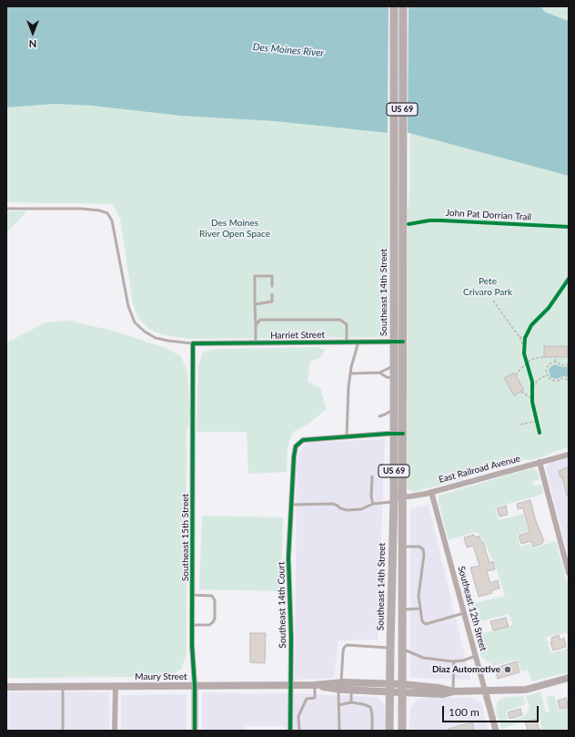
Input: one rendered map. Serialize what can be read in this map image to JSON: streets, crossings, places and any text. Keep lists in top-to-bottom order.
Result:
{
  "streets": {
    "main road": ["US 69", "Southeast 14th Street", "Maury Street"],
    "street": [
      "Harriet Street",
      "East Railroad Avenue",
      "Southeast 15th Street",
      "Southeast 14th Court",
      "Southeast 12th Street"
    ],
    "cycle path": ["John Pat Dorrian Trail"]
  },
  "crossings": [
    ["Southeast 14th Street", "Harriet Street"],
    ["Southeast 14th Street", "East Railroad Avenue"],
    ["Southeast 14th Street", "Maury Street"],
    ["Harriet Street", "Southeast 15th Street"],
    ["East Railroad Avenue", "Southeast 12th Street"],
    ["Southeast 15th Street", "Maury Street"],
    ["Southeast 14th Court", "Maury Street"],
    ["Southeast 12th Street", "Maury Street"]
  ],
  "water": ["Des Moines River"],
  "parks": ["Des Moines River Open Space", "Pete Crivaro Park"],
  "places": ["Diaz Automotive"],
  "scale_bar": "100 m",
  "north": "bottom"
}
